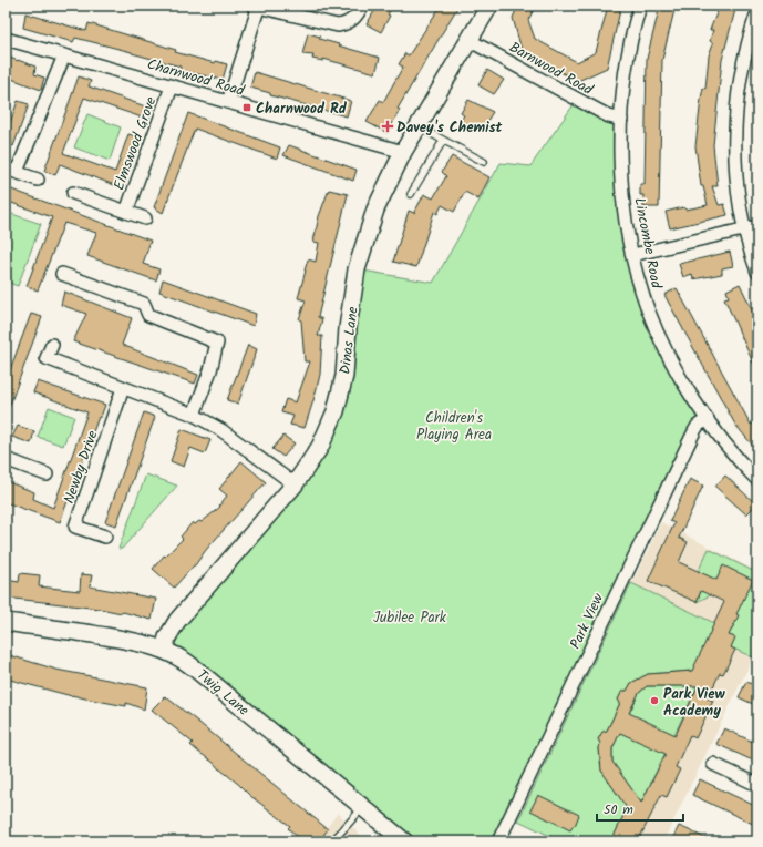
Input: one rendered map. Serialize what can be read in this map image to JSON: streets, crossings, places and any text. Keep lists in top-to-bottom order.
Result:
{
  "streets": {
    "street": [
      "Barnwood Road",
      "Charnwood Road",
      "Elmswood Grove",
      "Lincombe Road",
      "Dinas Lane",
      "Newby Drive",
      "Park View",
      "Twig Lane"
    ]
  },
  "crossings": [
    ["Barnwood Road", "Lincombe Road"],
    ["Barnwood Road", "Dinas Lane"],
    ["Charnwood Road", "Elmswood Grove"],
    ["Charnwood Road", "Dinas Lane"],
    ["Lincombe Road", "Park View"],
    ["Dinas Lane", "Twig Lane"]
  ],
  "parks": ["Children's Playing Area", "Jubilee Park"],
  "places": {
    "transit": ["Charnwood Rd"],
    "health": ["Davey's Chemist"],
    "other": ["Park View Academy"]
  },
  "scale_bar": "50 m"
}
